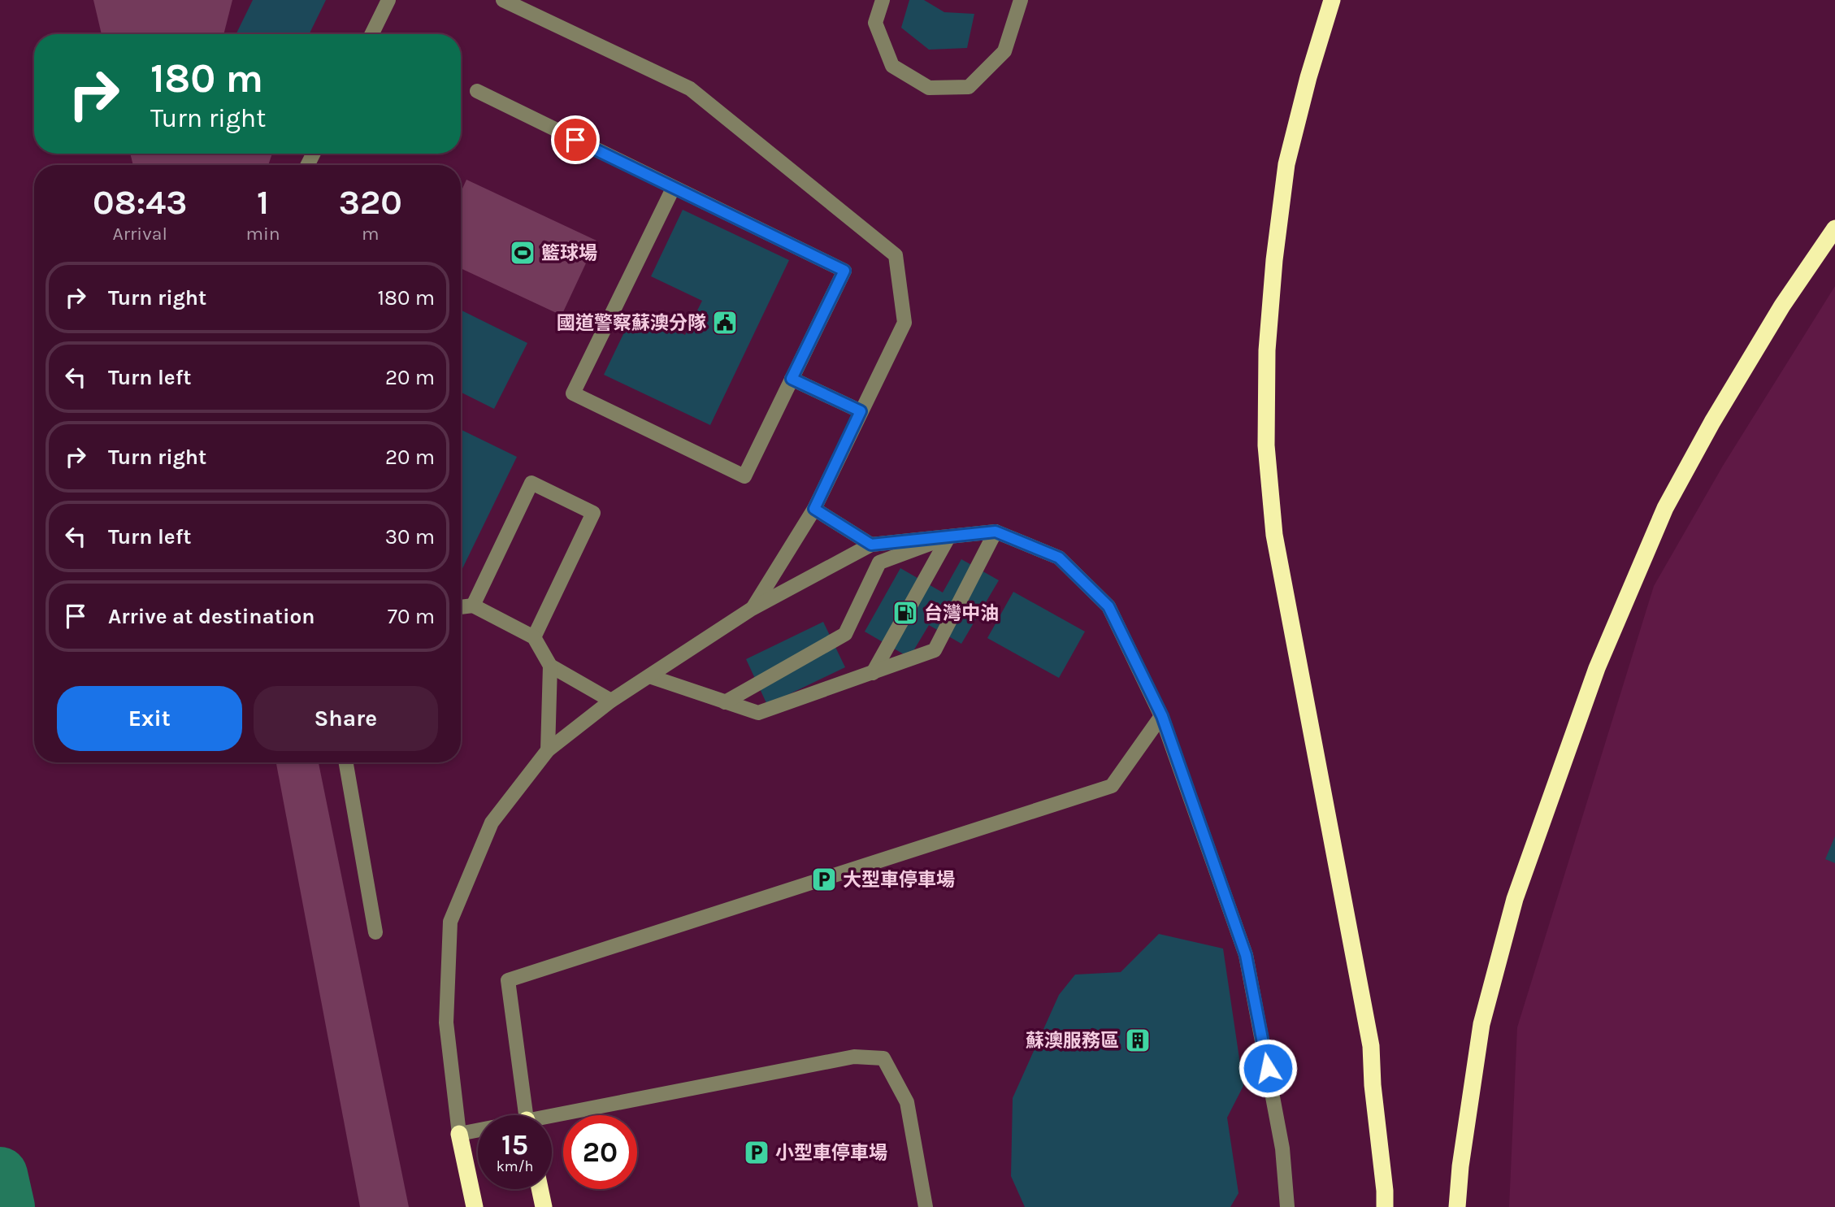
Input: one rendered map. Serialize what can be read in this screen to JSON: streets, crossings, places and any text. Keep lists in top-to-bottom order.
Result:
{
  "places": {
    "sports": ["籃球場"],
    "public building": ["國道警察蘇澳分隊"],
    "fuel station": ["台灣中油"],
    "parking": ["大型車停車場", "小型車停車場"],
    "building": ["蘇澳服務區"]
  },
  "page": {
    "turn": ["180 m", "Turn right"],
    "eta": [
      "08:43",
      "Arrival",
      "1",
      "min",
      "320",
      "m"
    ],
    "list": [
      {
        "name": "Turn right",
        "value": "180 m"
      },
      {
        "name": "Turn left",
        "value": "20 m"
      },
      {
        "name": "Turn right",
        "value": "20 m"
      },
      {
        "name": "Turn left",
        "value": "30 m"
      },
      {
        "name": "Arrive at destination",
        "value": "70 m"
      }
    ],
    "buttons": ["Exit", "Share"],
    "speed": "15 km/h",
    "limit": "20"
  }
}
